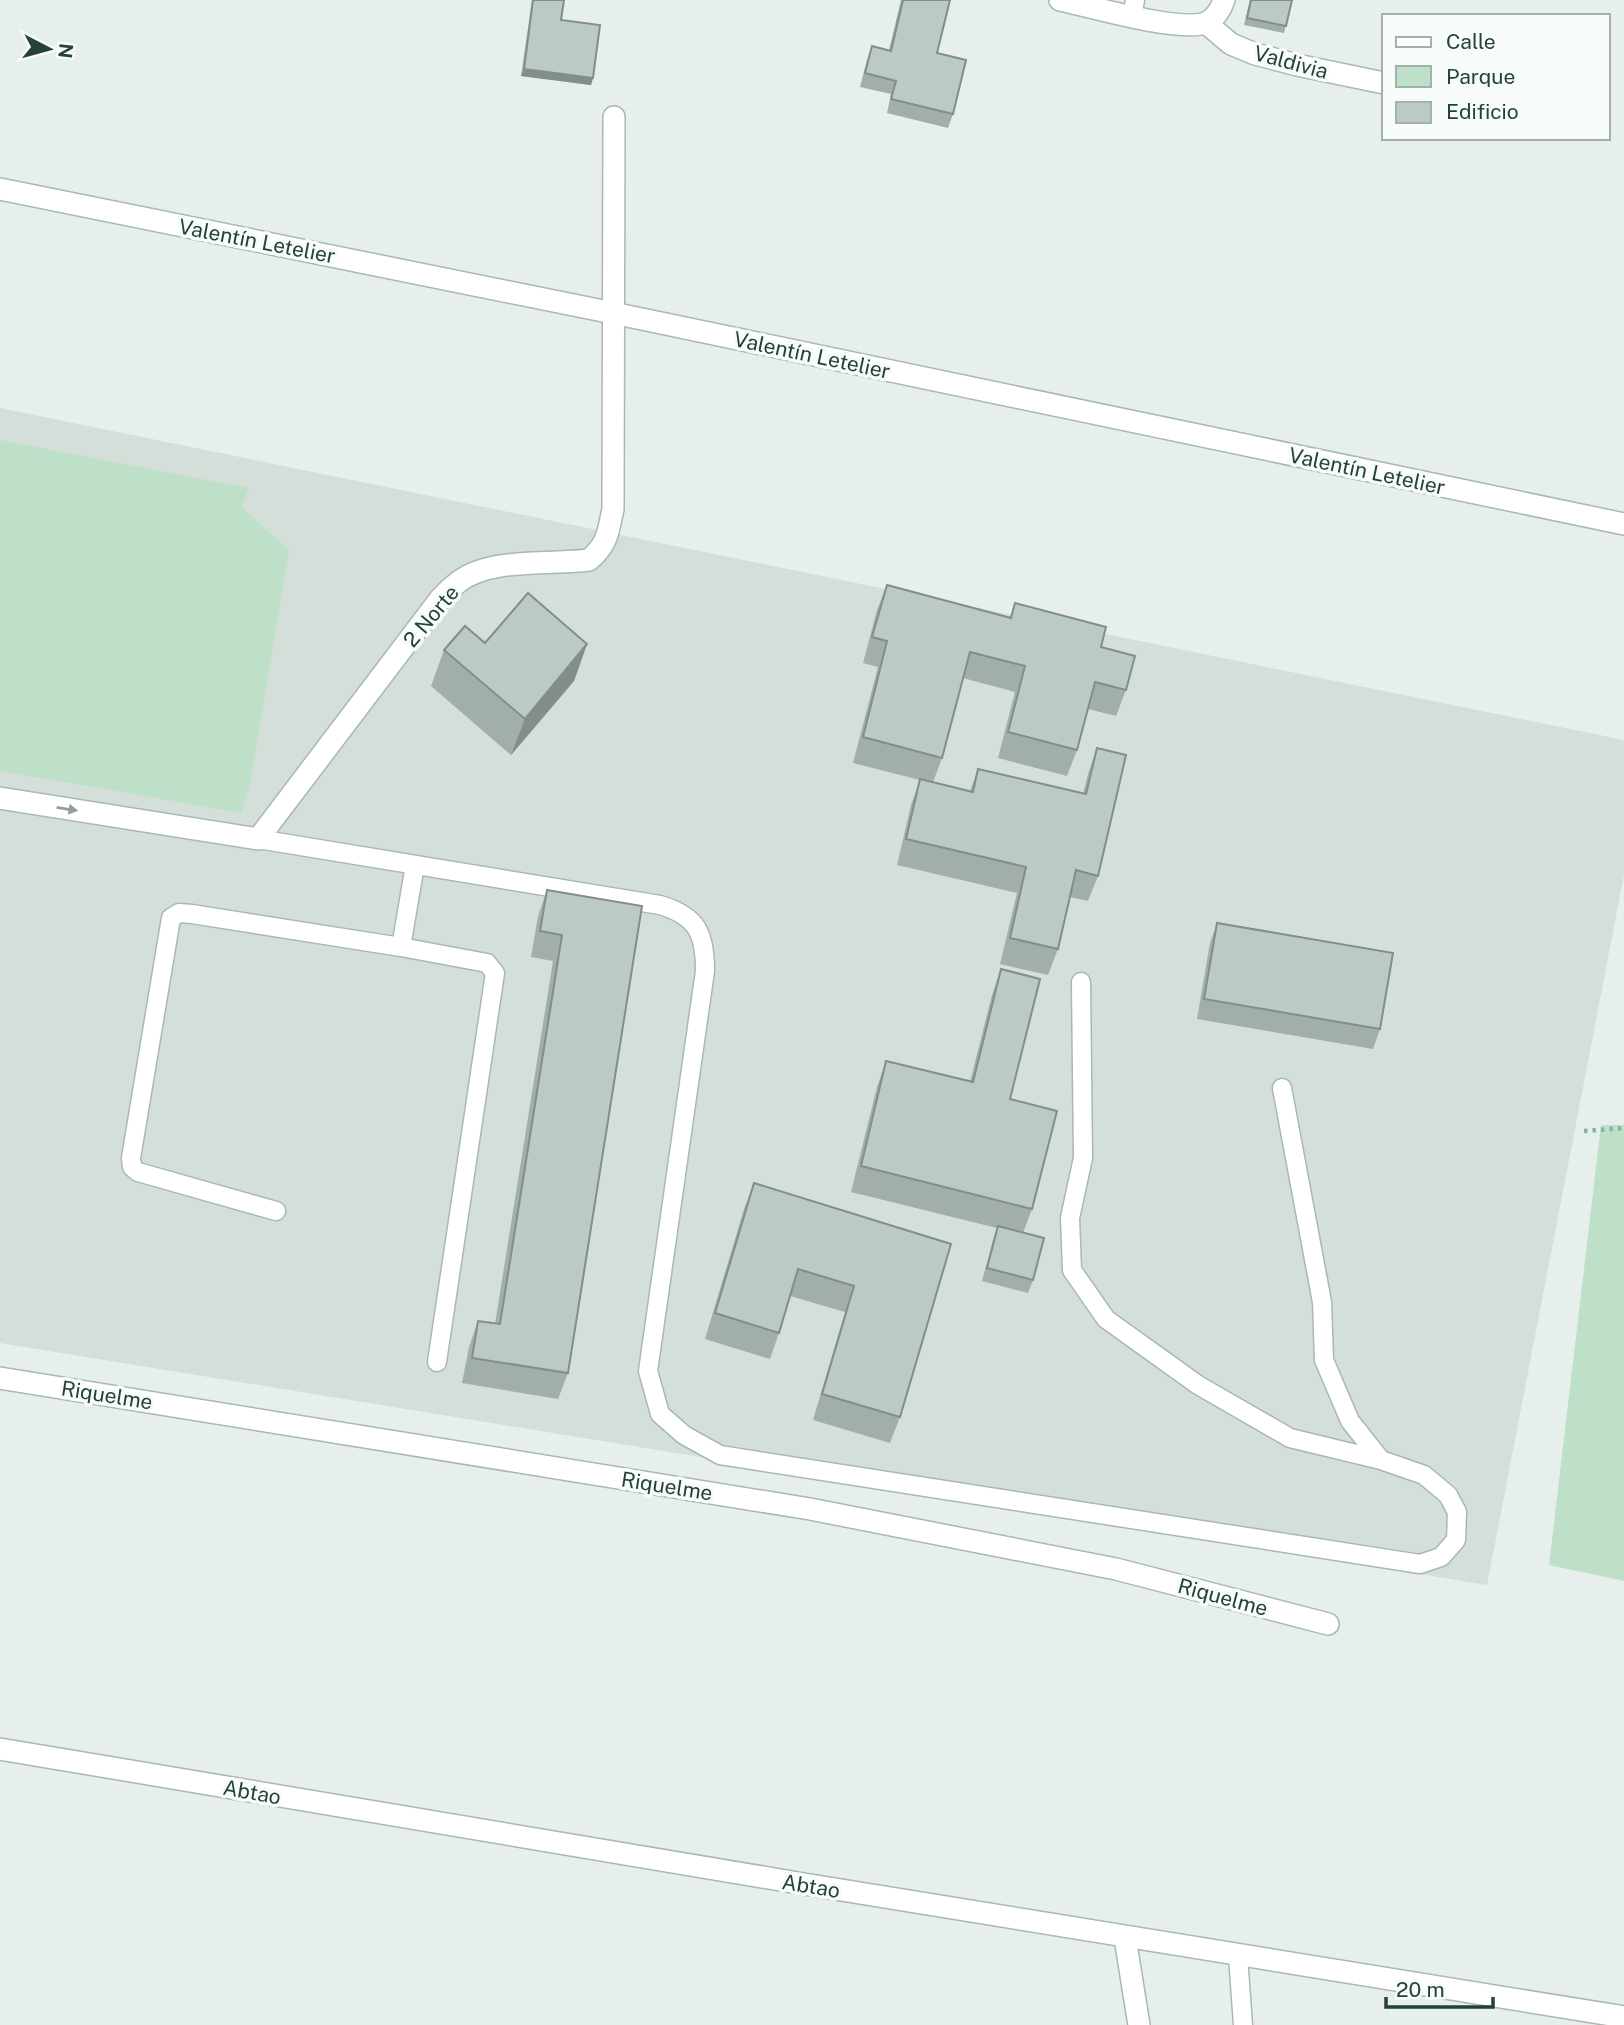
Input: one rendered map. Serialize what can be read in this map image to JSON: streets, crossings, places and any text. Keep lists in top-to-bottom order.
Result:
{
  "streets": {
    "street": [
      "Valdivia",
      "Valentín Letelier",
      "2 Norte",
      "Riquelme",
      "Abtao"
    ]
  },
  "crossings": [
    ["Valentín Letelier", "2 Norte"]
  ],
  "legend": ["Calle", "Parque", "Edificio"],
  "scale_bar": "20 m",
  "north": "right"
}
